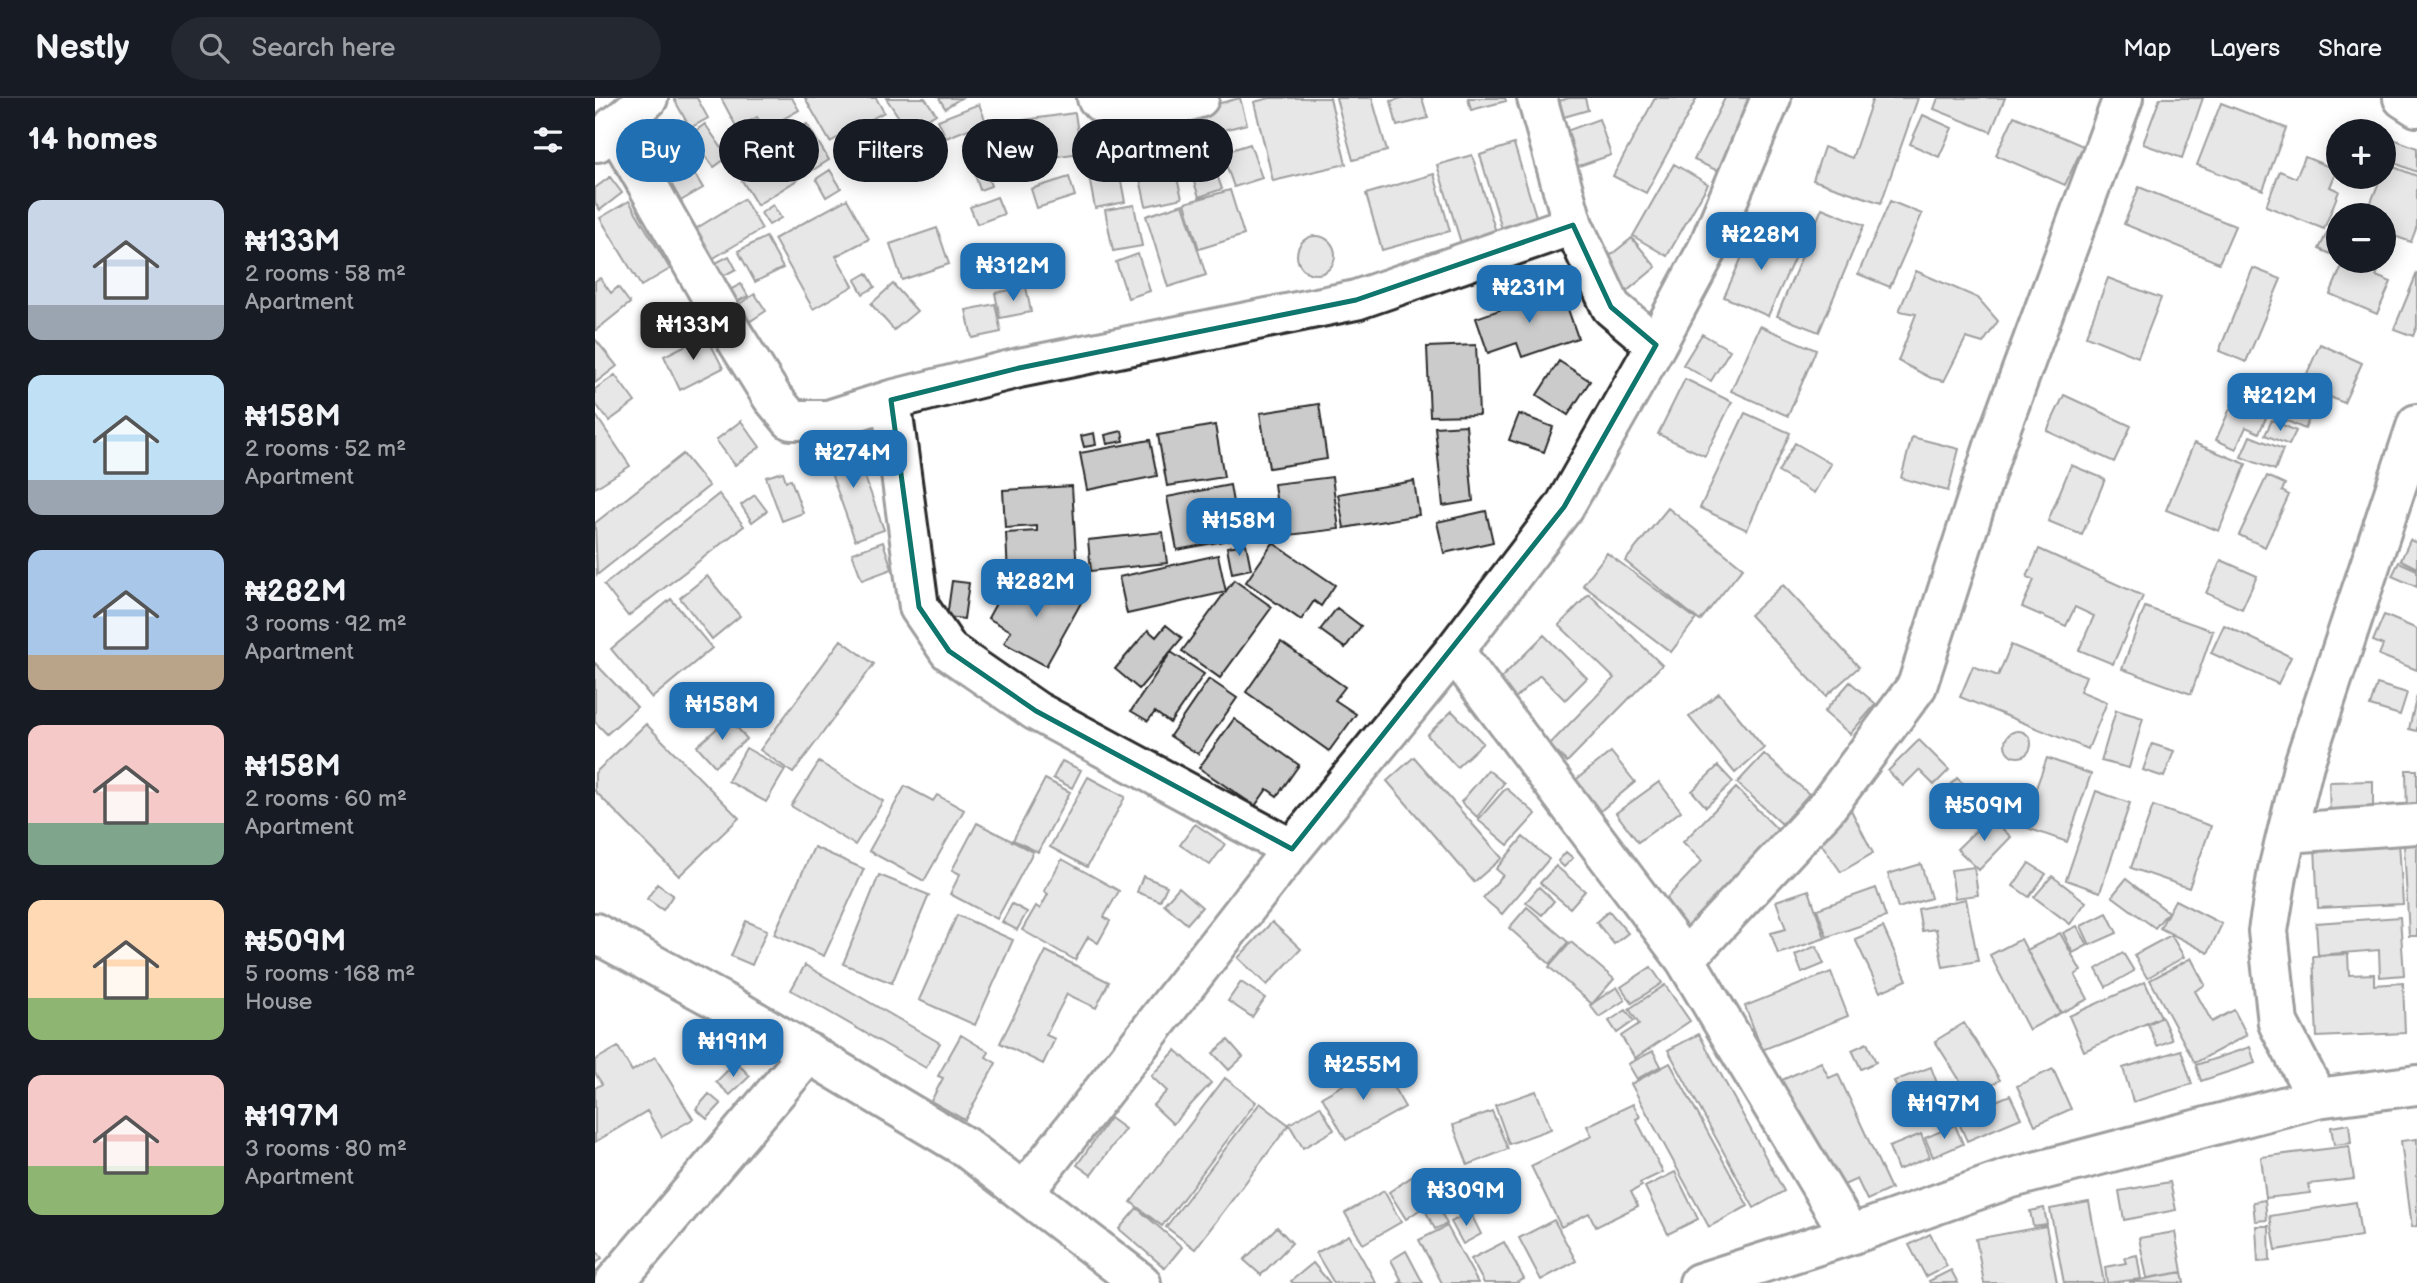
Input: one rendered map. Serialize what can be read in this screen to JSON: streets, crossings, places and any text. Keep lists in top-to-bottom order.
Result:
{
  "page": {
    "header": "Nestly",
    "search": "Search here",
    "nav": ["Map", "Layers", "Share"],
    "heading": "14 homes",
    "map_buttons": ["+", "−"],
    "chip": [
      "Buy",
      "Rent",
      "Filters",
      "New",
      "Apartment"
    ],
    "list": [
      {
        "name": "₦133M",
        "note": "2 rooms · 58 m² · Apartment"
      },
      {
        "name": "₦158M",
        "note": "2 rooms · 52 m² · Apartment"
      },
      {
        "name": "₦282M",
        "note": "3 rooms · 92 m² · Apartment"
      },
      {
        "name": "₦158M",
        "note": "2 rooms · 60 m² · Apartment"
      },
      {
        "name": "₦509M",
        "note": "5 rooms · 168 m² · House"
      },
      {
        "name": "₦197M",
        "note": "3 rooms · 80 m² · Apartment"
      }
    ],
    "price": [
      "₦228M",
      "₦312M",
      "₦231M",
      "₦133M",
      "₦212M",
      "₦274M",
      "₦158M",
      "₦282M",
      "₦158M",
      "₦509M",
      "₦191M",
      "₦255M",
      "₦197M",
      "₦309M"
    ]
  }
}
